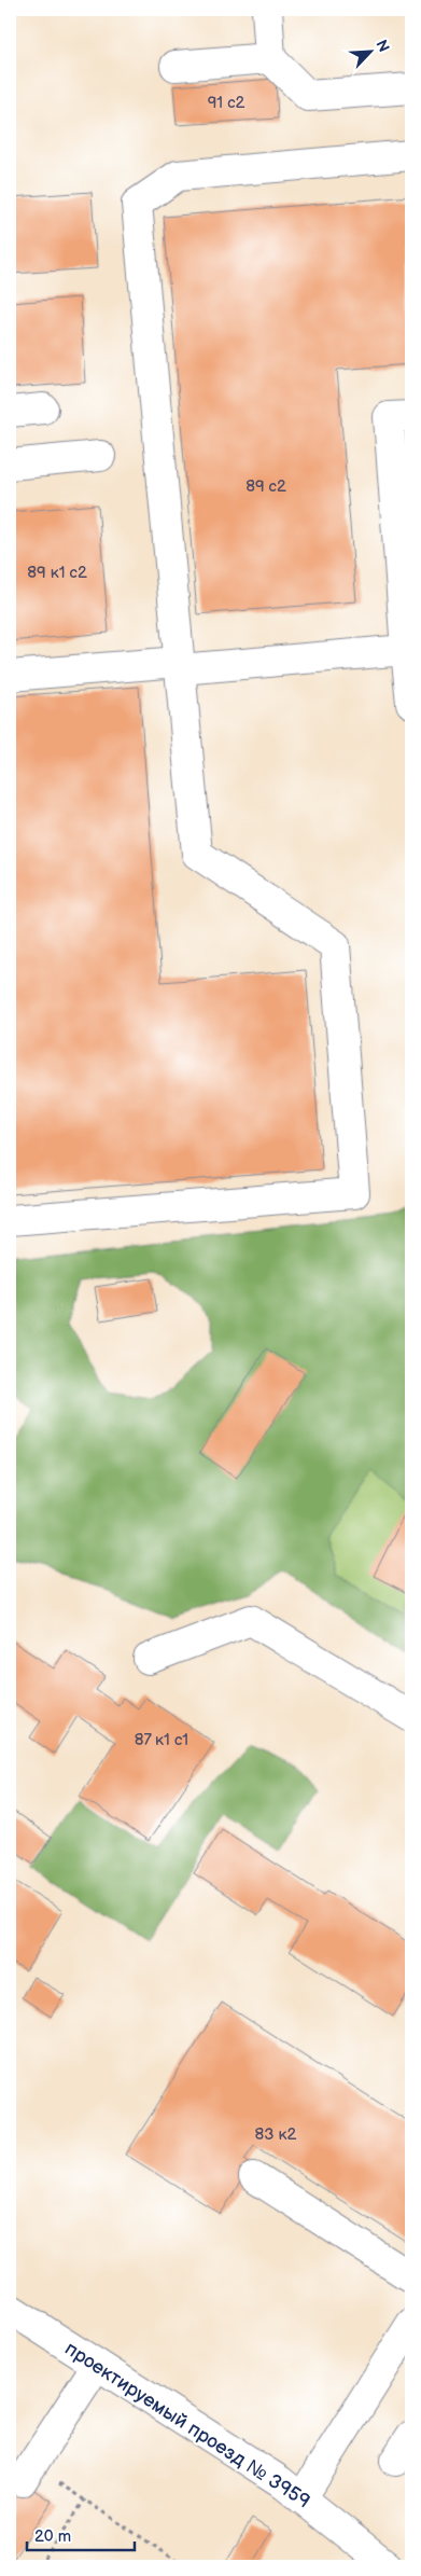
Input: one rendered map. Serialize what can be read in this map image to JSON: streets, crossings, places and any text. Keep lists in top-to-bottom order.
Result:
{
  "streets": {
    "street": ["проектируемый проезд № 3959"]
  },
  "house_numbers": [
    "91 с2",
    "89 с2",
    "89 к1 с2",
    "87 к1 с1",
    "83 к2"
  ],
  "scale_bar": "20 m",
  "north": "top right"
}
